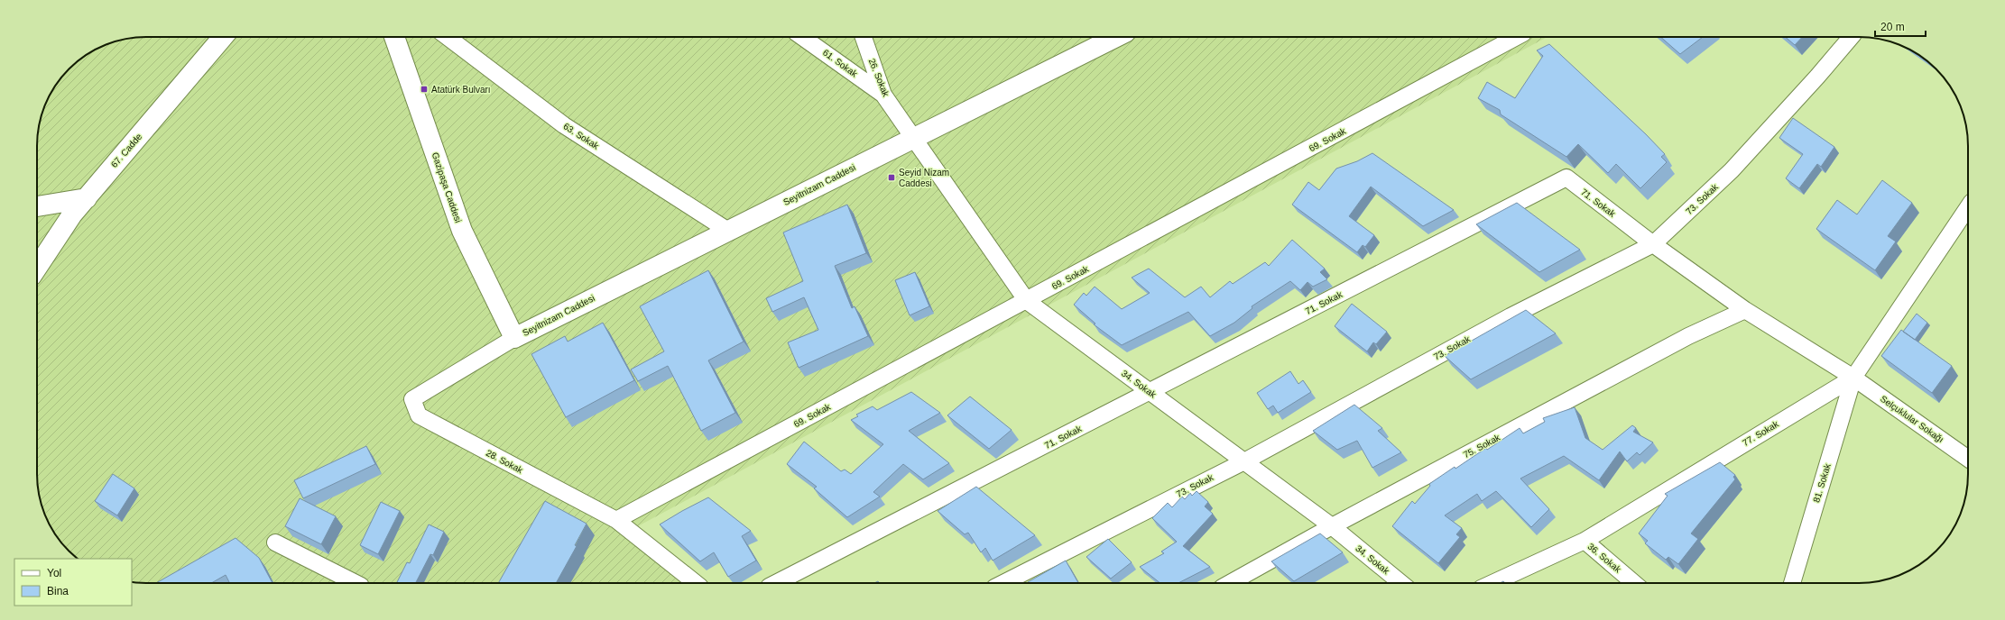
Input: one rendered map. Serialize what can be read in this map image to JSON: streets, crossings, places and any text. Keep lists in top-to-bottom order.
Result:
{
  "streets": {
    "street": [
      "61. Sokak",
      "26. Sokak",
      "63. Sokak",
      "69. Sokak",
      "67. Cadde",
      "Seyitnizam Caddesi",
      "Gazipaşa Caddesi",
      "73. Sokak",
      "71. Sokak",
      "34. Sokak",
      "Selçuklular Sokağı",
      "77. Sokak",
      "75. Sokak",
      "28. Sokak",
      "81. Sokak",
      "36. Sokak"
    ]
  },
  "crossings": [
    ["61. Sokak", "26. Sokak"],
    ["26. Sokak", "Seyitnizam Caddesi"],
    ["26. Sokak", "34. Sokak"],
    ["63. Sokak", "Seyitnizam Caddesi"],
    ["69. Sokak", "34. Sokak"],
    ["69. Sokak", "28. Sokak"],
    ["Seyitnizam Caddesi", "Gazipaşa Caddesi"],
    ["Seyitnizam Caddesi", "34. Sokak"],
    ["Seyitnizam Caddesi", "28. Sokak"],
    ["Gazipaşa Caddesi", "28. Sokak"],
    ["73. Sokak", "71. Sokak"],
    ["73. Sokak", "34. Sokak"],
    ["71. Sokak", "34. Sokak"],
    ["71. Sokak", "Selçuklular Sokağı"],
    ["71. Sokak", "77. Sokak"],
    ["71. Sokak", "75. Sokak"],
    ["71. Sokak", "81. Sokak"],
    ["34. Sokak", "75. Sokak"],
    ["Selçuklular Sokağı", "77. Sokak"],
    ["Selçuklular Sokağı", "81. Sokak"],
    ["77. Sokak", "81. Sokak"],
    ["77. Sokak", "36. Sokak"]
  ],
  "places": {
    "transit": ["Atatürk Bulvarı", "Seyid Nizam Caddesi"]
  },
  "legend": ["Yol", "Bina"],
  "scale_bar": "20 m"
}
